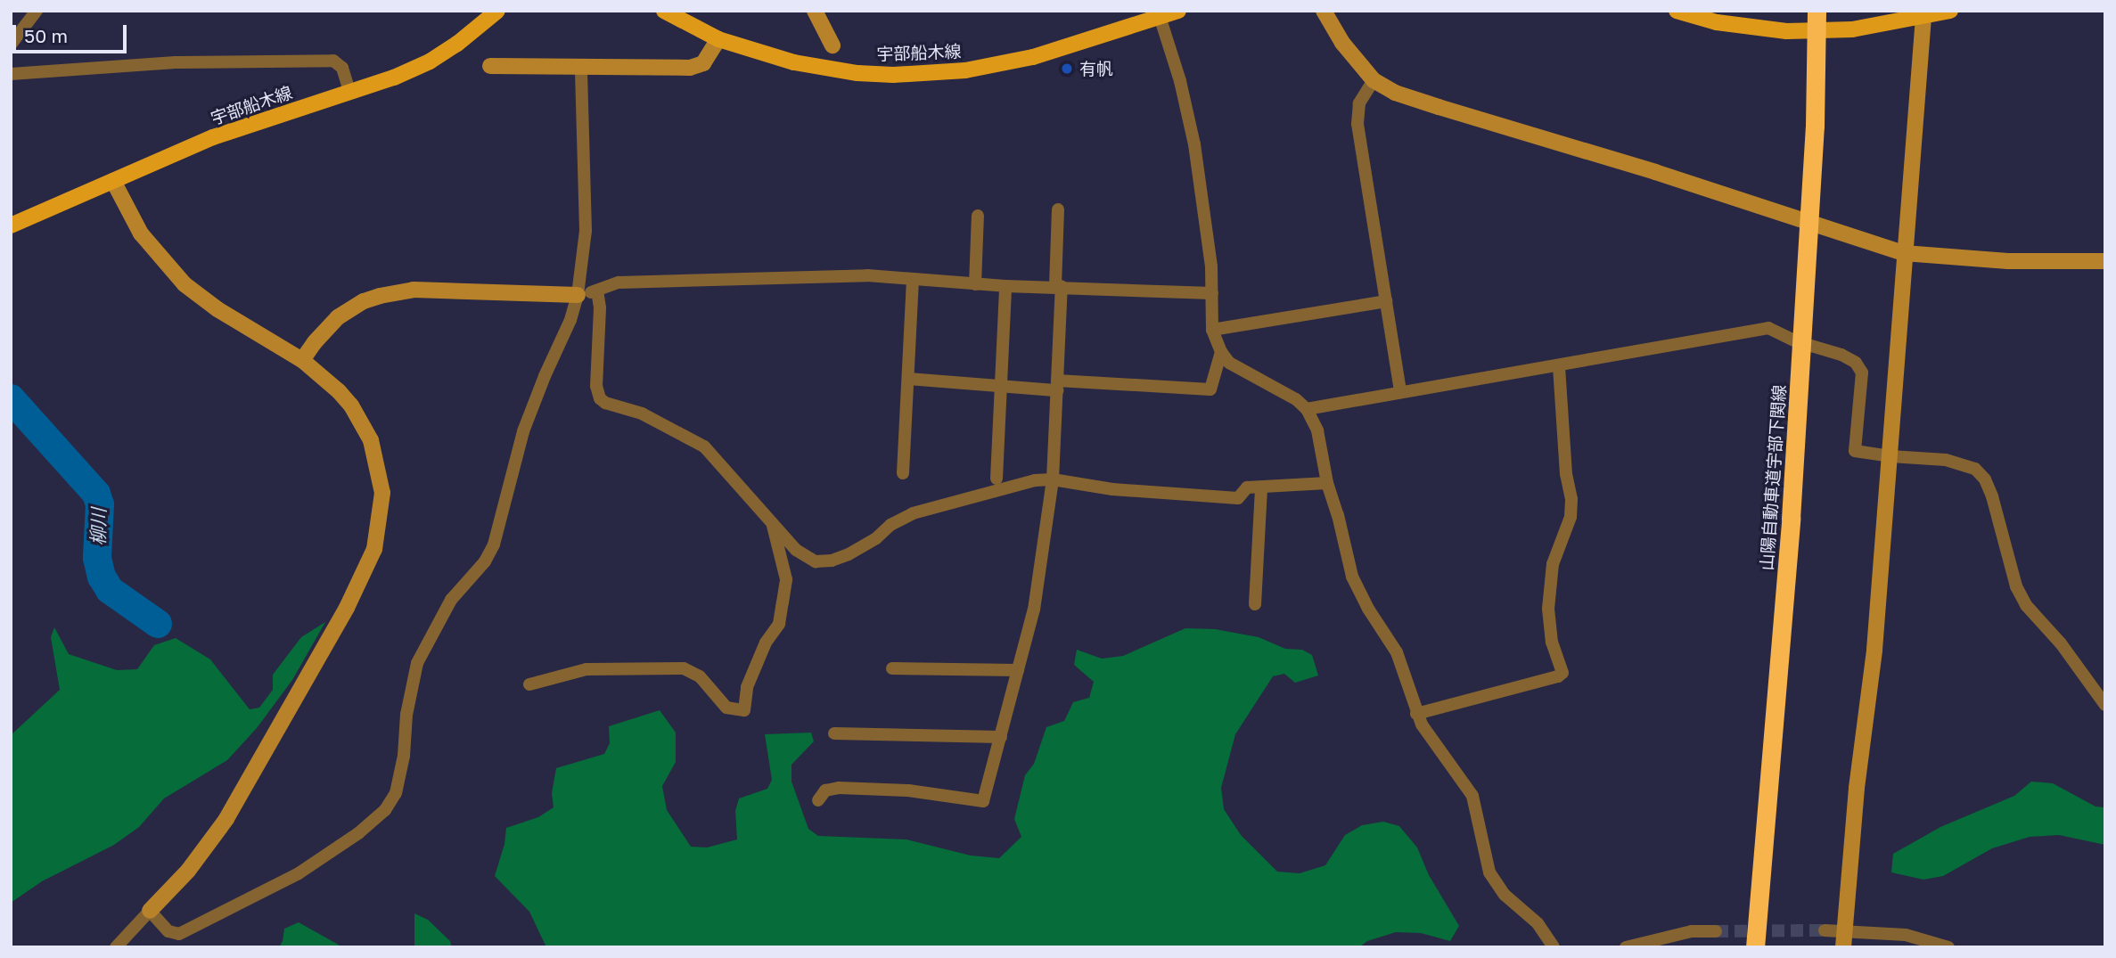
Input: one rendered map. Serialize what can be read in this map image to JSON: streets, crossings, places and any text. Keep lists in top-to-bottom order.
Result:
{
  "streets": {
    "highway": ["山陽自動車道宇部下関線"],
    "main road": ["宇部船木線"]
  },
  "water": ["柳川"],
  "places": ["有帆"],
  "scale_bar": "50 m"
}
